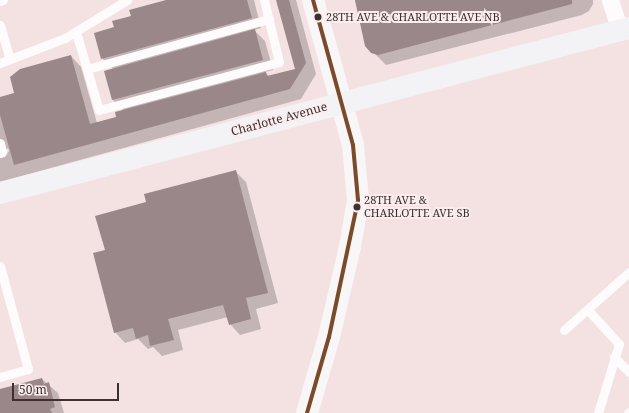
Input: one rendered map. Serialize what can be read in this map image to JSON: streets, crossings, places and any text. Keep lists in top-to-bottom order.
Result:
{
  "streets": {
    "main road": ["Charlotte Avenue"]
  },
  "places": ["28TH AVE & CHARLOTTE AVE NB", "28TH AVE & CHARLOTTE AVE SB"],
  "scale_bar": "50 m"
}
